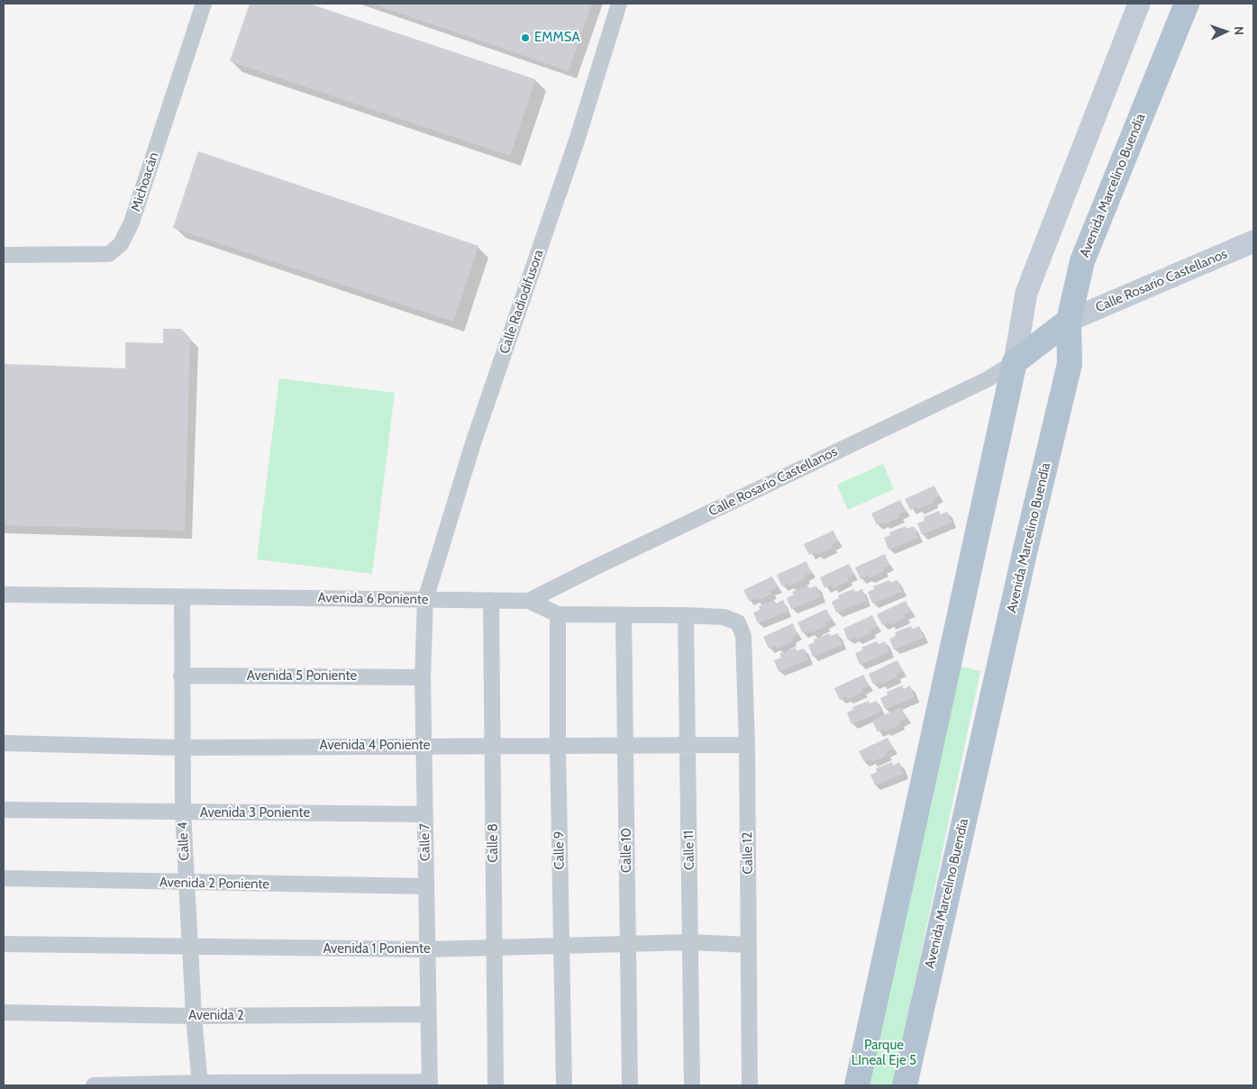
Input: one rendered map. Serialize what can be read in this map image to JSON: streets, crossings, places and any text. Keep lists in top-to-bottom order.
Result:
{
  "streets": {
    "main road": ["Avenida Marcelino Buendía"],
    "street": [
      "Michoacán",
      "Calle Rosario Castellanos",
      "Calle Radiodifusora",
      "Avenida 6 Poniente",
      "Avenida 5 Poniente",
      "Avenida 4 Poniente",
      "Avenida 3 Poniente",
      "Calle 4",
      "Calle 7",
      "Calle 8",
      "Calle 9",
      "Calle 10",
      "Calle 11",
      "Calle 12",
      "Avenida 2 Poniente",
      "Avenida 1 Poniente",
      "Avenida 2"
    ]
  },
  "crossings": [
    ["Avenida Marcelino Buendía", "Calle Rosario Castellanos"],
    ["Calle Rosario Castellanos", "Avenida 6 Poniente"],
    ["Calle Radiodifusora", "Avenida 6 Poniente"],
    ["Calle Radiodifusora", "Calle 7"],
    ["Avenida 6 Poniente", "Calle 4"],
    ["Avenida 6 Poniente", "Calle 7"],
    ["Avenida 6 Poniente", "Calle 8"],
    ["Avenida 6 Poniente", "Calle 9"],
    ["Avenida 6 Poniente", "Calle 10"],
    ["Avenida 6 Poniente", "Calle 11"],
    ["Avenida 6 Poniente", "Calle 12"],
    ["Avenida 5 Poniente", "Calle 4"],
    ["Avenida 5 Poniente", "Calle 7"],
    ["Avenida 4 Poniente", "Calle 4"],
    ["Avenida 4 Poniente", "Calle 7"],
    ["Avenida 4 Poniente", "Calle 8"],
    ["Avenida 4 Poniente", "Calle 9"],
    ["Avenida 4 Poniente", "Calle 10"],
    ["Avenida 4 Poniente", "Calle 11"],
    ["Avenida 4 Poniente", "Calle 12"],
    ["Avenida 3 Poniente", "Calle 4"],
    ["Avenida 3 Poniente", "Calle 7"],
    ["Calle 4", "Avenida 2 Poniente"],
    ["Calle 4", "Avenida 1 Poniente"],
    ["Calle 4", "Avenida 2"],
    ["Calle 7", "Avenida 2 Poniente"],
    ["Calle 7", "Avenida 1 Poniente"],
    ["Calle 7", "Avenida 2"],
    ["Calle 8", "Avenida 1 Poniente"],
    ["Calle 9", "Avenida 1 Poniente"],
    ["Calle 10", "Avenida 1 Poniente"],
    ["Calle 11", "Avenida 1 Poniente"],
    ["Calle 12", "Avenida 1 Poniente"]
  ],
  "parks": ["Parque LIneal Eje 5"],
  "places": ["EMMSA"],
  "north": "right"
}
